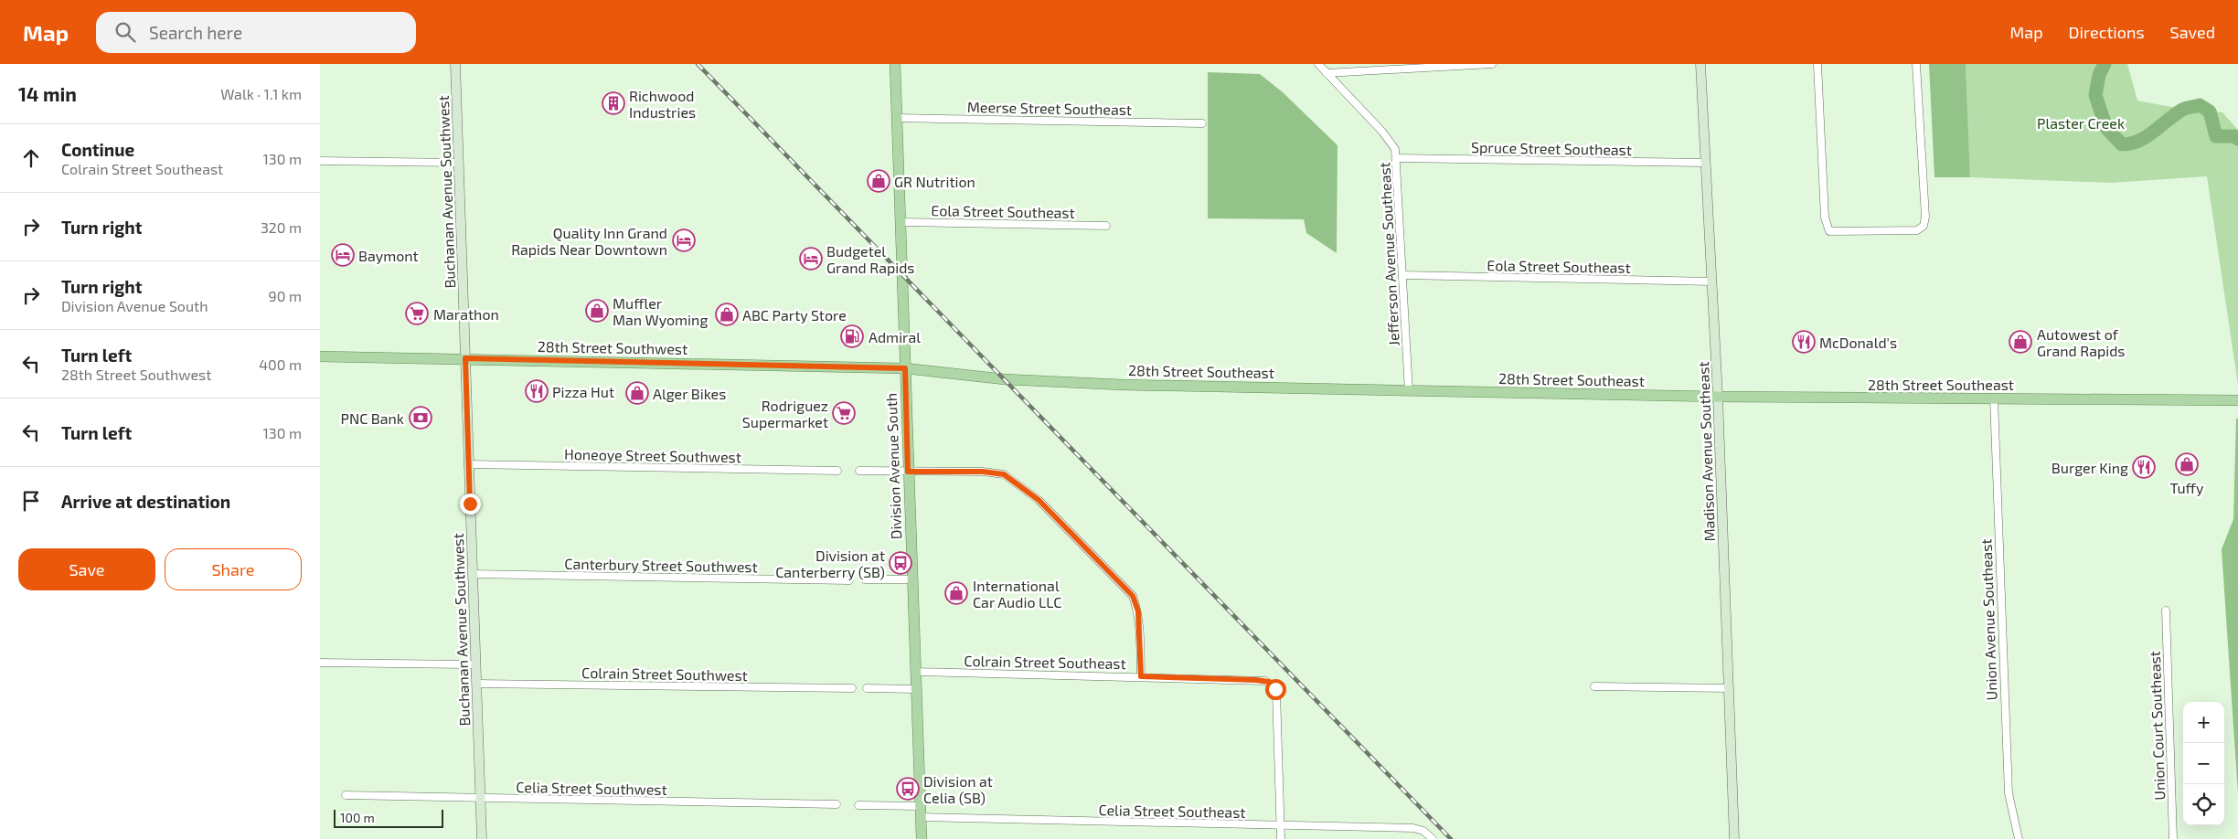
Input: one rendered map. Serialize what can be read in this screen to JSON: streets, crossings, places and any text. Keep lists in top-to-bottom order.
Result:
{
  "streets": {
    "main road": ["28th Street Southwest", "28th Street Southeast", "Division Avenue South"],
    "street": [
      "Meerse Street Southeast",
      "Spruce Street Southeast",
      "Buchanan Avenue Southwest",
      "Eola Street Southeast",
      "Jefferson Avenue Southeast",
      "Madison Avenue Southeast",
      "Honeoye Street Southwest",
      "Canterbury Street Southwest",
      "Union Avenue Southeast",
      "Colrain Street Southeast",
      "Colrain Street Southwest",
      "Union Court Southeast",
      "Celia Street Southwest",
      "Celia Street Southeast"
    ]
  },
  "crossings": [
    ["Meerse Street Southeast", "Division Avenue South"],
    ["Spruce Street Southeast", "Jefferson Avenue Southeast"],
    ["Spruce Street Southeast", "Madison Avenue Southeast"],
    ["Buchanan Avenue Southwest", "28th Street Southwest"],
    ["Buchanan Avenue Southwest", "Honeoye Street Southwest"],
    ["Buchanan Avenue Southwest", "Canterbury Street Southwest"],
    ["Buchanan Avenue Southwest", "Colrain Street Southwest"],
    ["Buchanan Avenue Southwest", "Celia Street Southwest"],
    ["Eola Street Southeast", "Jefferson Avenue Southeast"],
    ["Eola Street Southeast", "Madison Avenue Southeast"],
    ["Eola Street Southeast", "Division Avenue South"],
    ["Jefferson Avenue Southeast", "28th Street Southeast"],
    ["28th Street Southwest", "28th Street Southeast"],
    ["28th Street Southwest", "Division Avenue South"],
    ["28th Street Southeast", "Madison Avenue Southeast"],
    ["28th Street Southeast", "Division Avenue South"],
    ["28th Street Southeast", "Union Avenue Southeast"],
    ["Division Avenue South", "Colrain Street Southeast"],
    ["Division Avenue South", "Celia Street Southeast"],
    ["Colrain Street Southeast", "Celia Street Southeast"]
  ],
  "parks": ["Plaster Creek"],
  "places": {
    "building": ["Richwood Industries"],
    "shop": [
      "GR Nutrition",
      "Muffler Man Wyoming",
      "ABC Party Store",
      "Autowest of Grand Rapids",
      "Alger Bikes",
      "Tuffy",
      "International Car Audio LLC"
    ],
    "hotel": ["Quality Inn Grand Rapids Near Downtown", "Baymont", "Budgetel Grand Rapids"],
    "supermarket": ["Marathon", "Rodriguez Supermarket"],
    "fuel station": ["Admiral"],
    "restaurant": ["McDonald's", "Pizza Hut", "Burger King"],
    "bank": ["PNC Bank"],
    "bus stop": ["Division at Canterberry (SB)", "Division at Celia (SB)"]
  },
  "scale_bar": "100 m",
  "page": {
    "header": "Map",
    "search": "Search here",
    "nav": ["Map", "Directions", "Saved"],
    "heading": ["14 min", "Walk · 1.1 km"],
    "list": [
      ["Continue", "Colrain Street Southeast", "130 m"],
      ["Turn right", "320 m"],
      ["Turn right", "Division Avenue South", "90 m"],
      ["Turn left", "28th Street Southwest", "400 m"],
      ["Turn left", "130 m"],
      "Arrive at destination"
    ],
    "buttons": ["Save", "Share"],
    "map_buttons": ["+", "−"],
    "scale": "100 m"
  }
}
